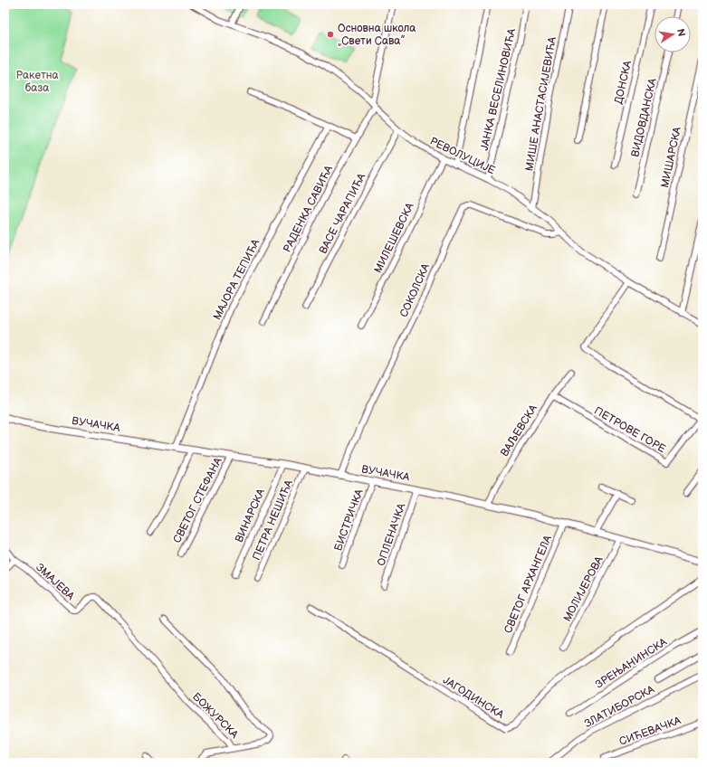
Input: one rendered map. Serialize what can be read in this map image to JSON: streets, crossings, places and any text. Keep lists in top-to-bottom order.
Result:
{
  "streets": {
    "street": [
      "ДОНСКА",
      "ЈАНКА ВЕСЕЛИНОВИЋА",
      "МИШЕ АНАСТАСИЈЕВИЋА",
      "ВИДОВДАНСКА",
      "РЕВОЛУЦИЈЕ",
      "МИШАРСКА",
      "РАДЕНКА САВИЋА",
      "ВАСЕ ЧАРАПИЋА",
      "МИЛЕШЕВСКА",
      "МАЈОРА ТЕПИЋА",
      "СОКОЛСКА",
      "ВУЧАЧКА",
      "ПЕТРОВЕ ГОРЕ",
      "ВАЉЕВСКА",
      "СВЕТОГ СТЕФАНА",
      "ВИНАРСКА",
      "ПЕТРА НЕШИЋА",
      "БИСТРИЧКА",
      "ОПЛЕНАЧКА",
      "ЗМАЈЕВА",
      "СВЕТОГ АРХАНГЕЛА",
      "МОЛИЈЕРОВА",
      "ЗРЕЊАНИНСКА",
      "ЈАГОДИНСКА",
      "ЗЛАТИБОРСКА",
      "БОЖУРСКА",
      "СИЋЕВАЧКА"
    ]
  },
  "crossings": [
    ["ЈАНКА ВЕСЕЛИНОВИЋА", "РЕВОЛУЦИЈЕ"],
    ["МИШЕ АНАСТАСИЈЕВИЋА", "РЕВОЛУЦИЈЕ"],
    ["РЕВОЛУЦИЈЕ", "РАДЕНКА САВИЋА"],
    ["РЕВОЛУЦИЈЕ", "ВАСЕ ЧАРАПИЋА"],
    ["РЕВОЛУЦИЈЕ", "МИЛЕШЕВСКА"],
    ["РЕВОЛУЦИЈЕ", "СОКОЛСКА"],
    ["МАЈОРА ТЕПИЋА", "ВУЧАЧКА"],
    ["СОКОЛСКА", "ВУЧАЧКА"],
    ["ВУЧАЧКА", "ВАЉЕВСКА"],
    ["ВУЧАЧКА", "СВЕТОГ СТЕФАНА"],
    ["ВУЧАЧКА", "ВИНАРСКА"],
    ["ВУЧАЧКА", "ПЕТРА НЕШИЋА"],
    ["ВУЧАЧКА", "БИСТРИЧКА"],
    ["ВУЧАЧКА", "ОПЛЕНАЧКА"],
    ["ВУЧАЧКА", "СВЕТОГ АРХАНГЕЛА"],
    ["ВУЧАЧКА", "МОЛИЈЕРОВА"],
    ["ПЕТРОВЕ ГОРЕ", "ВАЉЕВСКА"],
    ["ЗМАЈЕВА", "БОЖУРСКА"]
  ],
  "parks": ["Ракетна база"],
  "places": ["Основна школа „Свети Сава”"],
  "north": "right"
}
